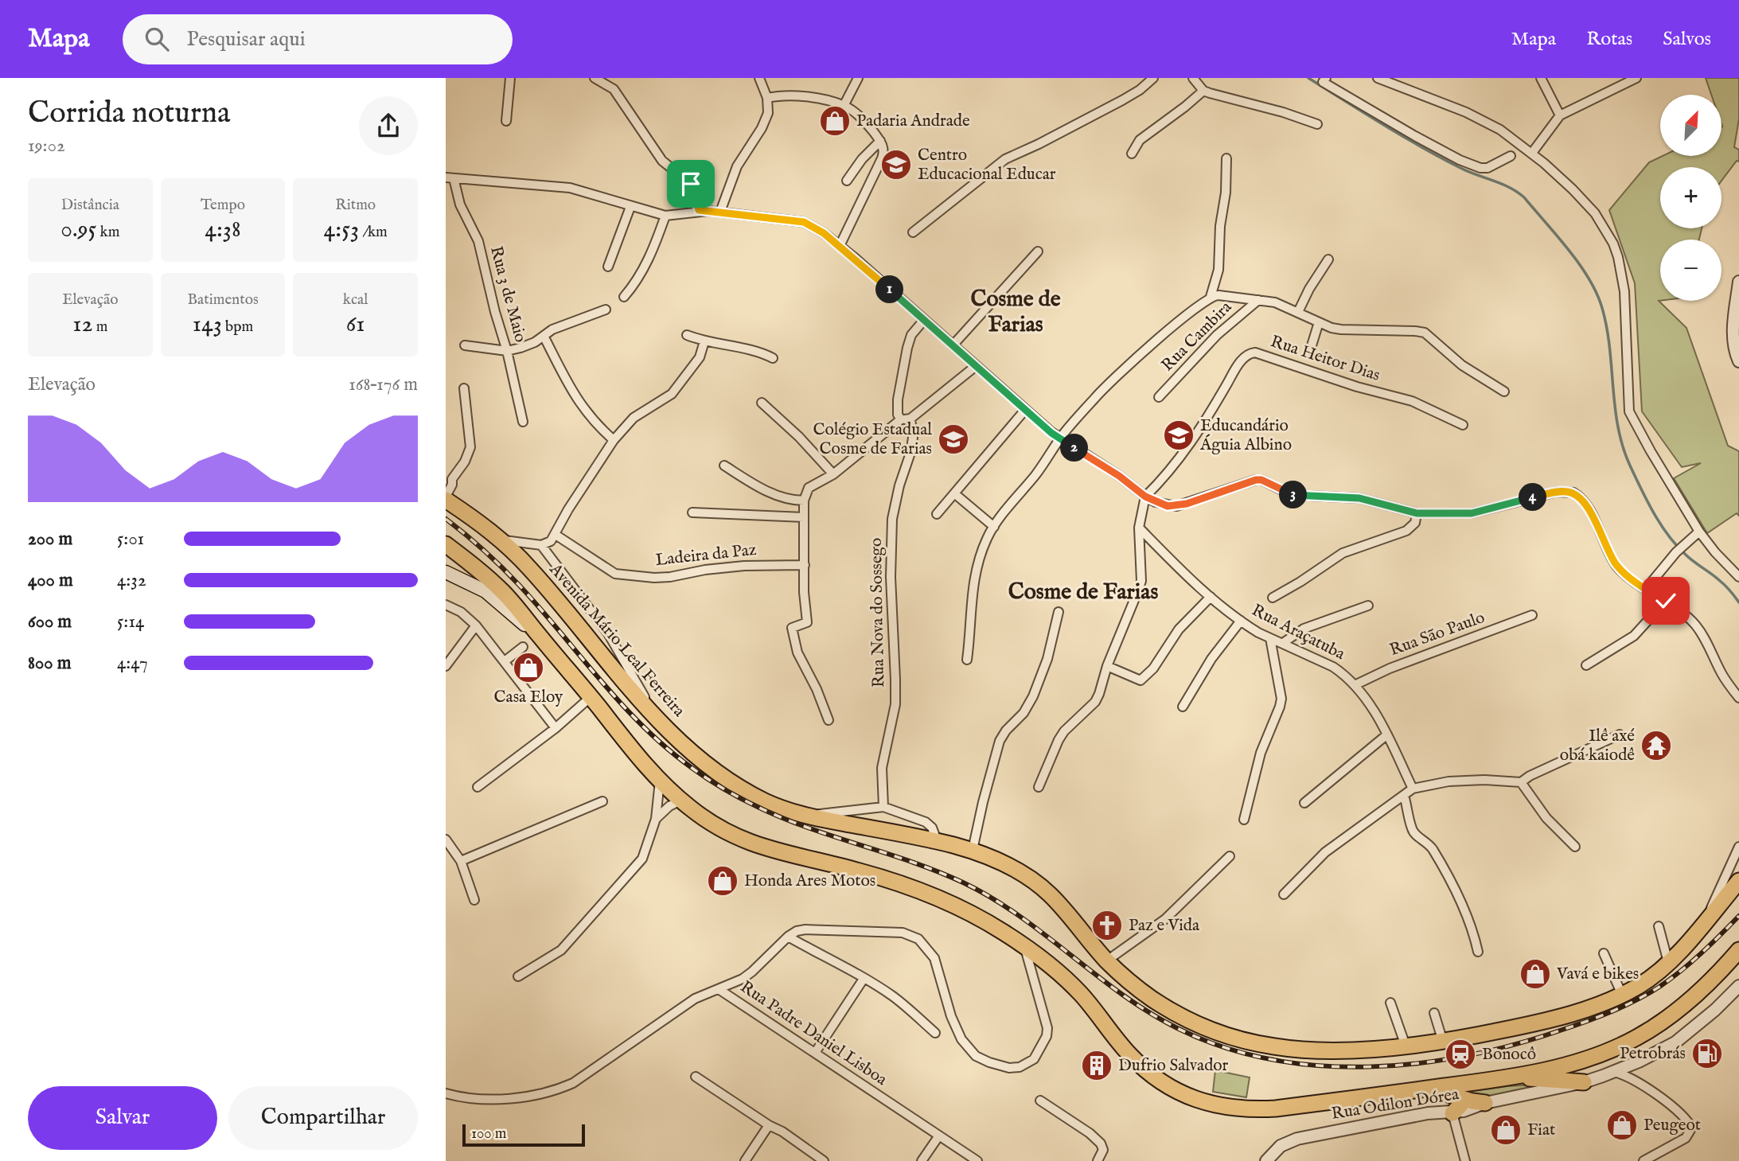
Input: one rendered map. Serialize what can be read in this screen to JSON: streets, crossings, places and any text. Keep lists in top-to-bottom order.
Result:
{
  "streets": {
    "highway": ["Avenida Mário Leal Ferreira"],
    "street": [
      "Rua 3 de Maio",
      "Rua Cambira",
      "Rua Heitor Dias",
      "Ladeira da Paz",
      "Rua Nova do Sossego",
      "Rua Araçatuba",
      "Rua São Paulo",
      "Rua Padre Daniel Lisboa",
      "Rua Odilon Dórea"
    ]
  },
  "crossings": [
    ["Rua Araçatuba", "Rua São Paulo"]
  ],
  "districts": ["Cosme de Farias", "Cosme de Farias"],
  "places": {
    "shop": [
      "Padaria Andrade",
      "Casa Eloy",
      "Honda Ares Motos",
      "Vavá e bikes",
      "Peugeot",
      "Fiat"
    ],
    "school or university": ["Centro Educacional Educar", "Educandário Águia Albino", "Colégio Estadual Cosme de Farias"],
    "temple": ["Ilê axé obá kaiodê"],
    "church": ["Paz e Vida"],
    "fuel station": ["Petrobrás"],
    "station": ["Bonocô"],
    "building": ["Dufrio Salvador"]
  },
  "scale_bar": "100 m",
  "north": "top right",
  "page": {
    "header": "Mapa",
    "search": "Pesquisar aqui",
    "nav": ["Mapa", "Rotas", "Salvos"],
    "heading": ["Corrida noturna", "19:02"],
    "map_buttons": ["+", "−"],
    "stats": [
      ["Distância", "0.95 km"],
      ["Tempo", "4:38"],
      ["Ritmo", "4:53 /km"],
      ["Elevação", "12 m"],
      ["Batimentos", "143 bpm"],
      ["kcal", "61"]
    ],
    "pins": [
      "1",
      "2",
      "3",
      "4"
    ],
    "chart": ["Elevação", "168–176 m"],
    "list": [
      {
        "name": "200 m",
        "note": "5:01"
      },
      {
        "name": "400 m",
        "note": "4:32"
      },
      {
        "name": "600 m",
        "note": "5:14"
      },
      {
        "name": "800 m",
        "note": "4:47"
      }
    ],
    "buttons": ["Salvar", "Compartilhar"],
    "scale": "100 m"
  }
}
